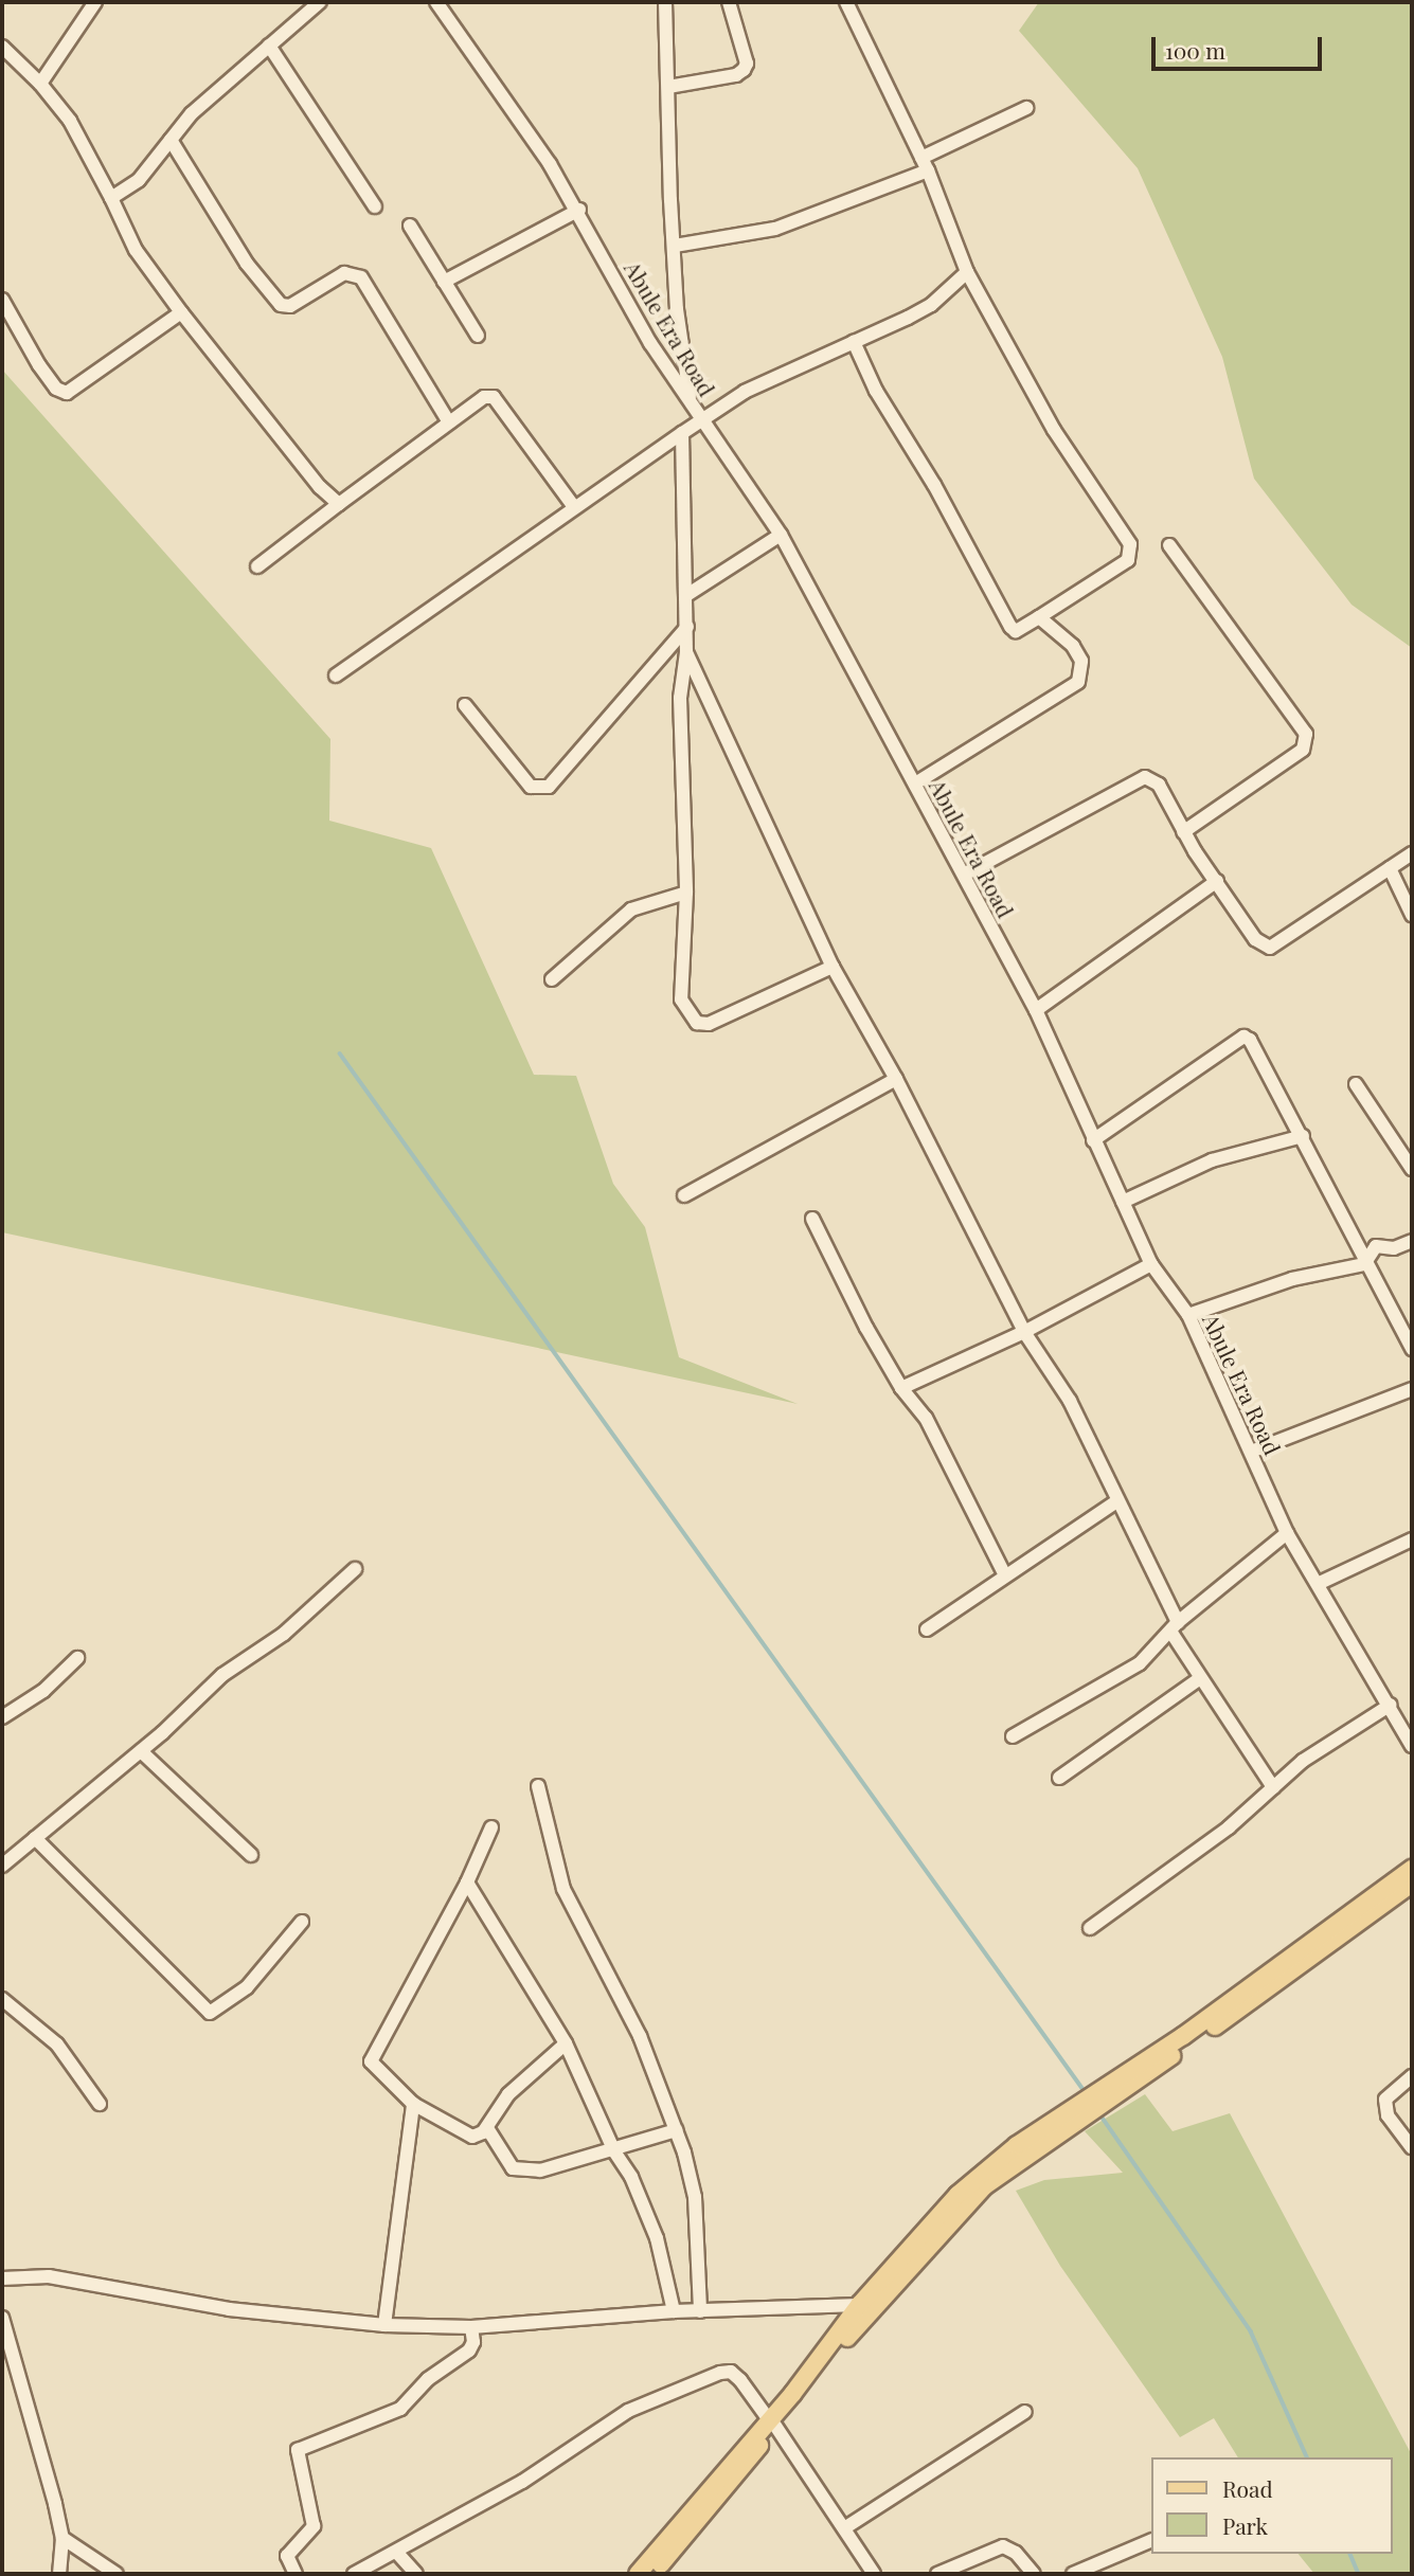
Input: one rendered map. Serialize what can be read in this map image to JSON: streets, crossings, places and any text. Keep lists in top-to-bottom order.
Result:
{
  "streets": {
    "street": ["Abule Era Road"]
  },
  "legend": ["Road", "Park"],
  "scale_bar": "100 m"
}
